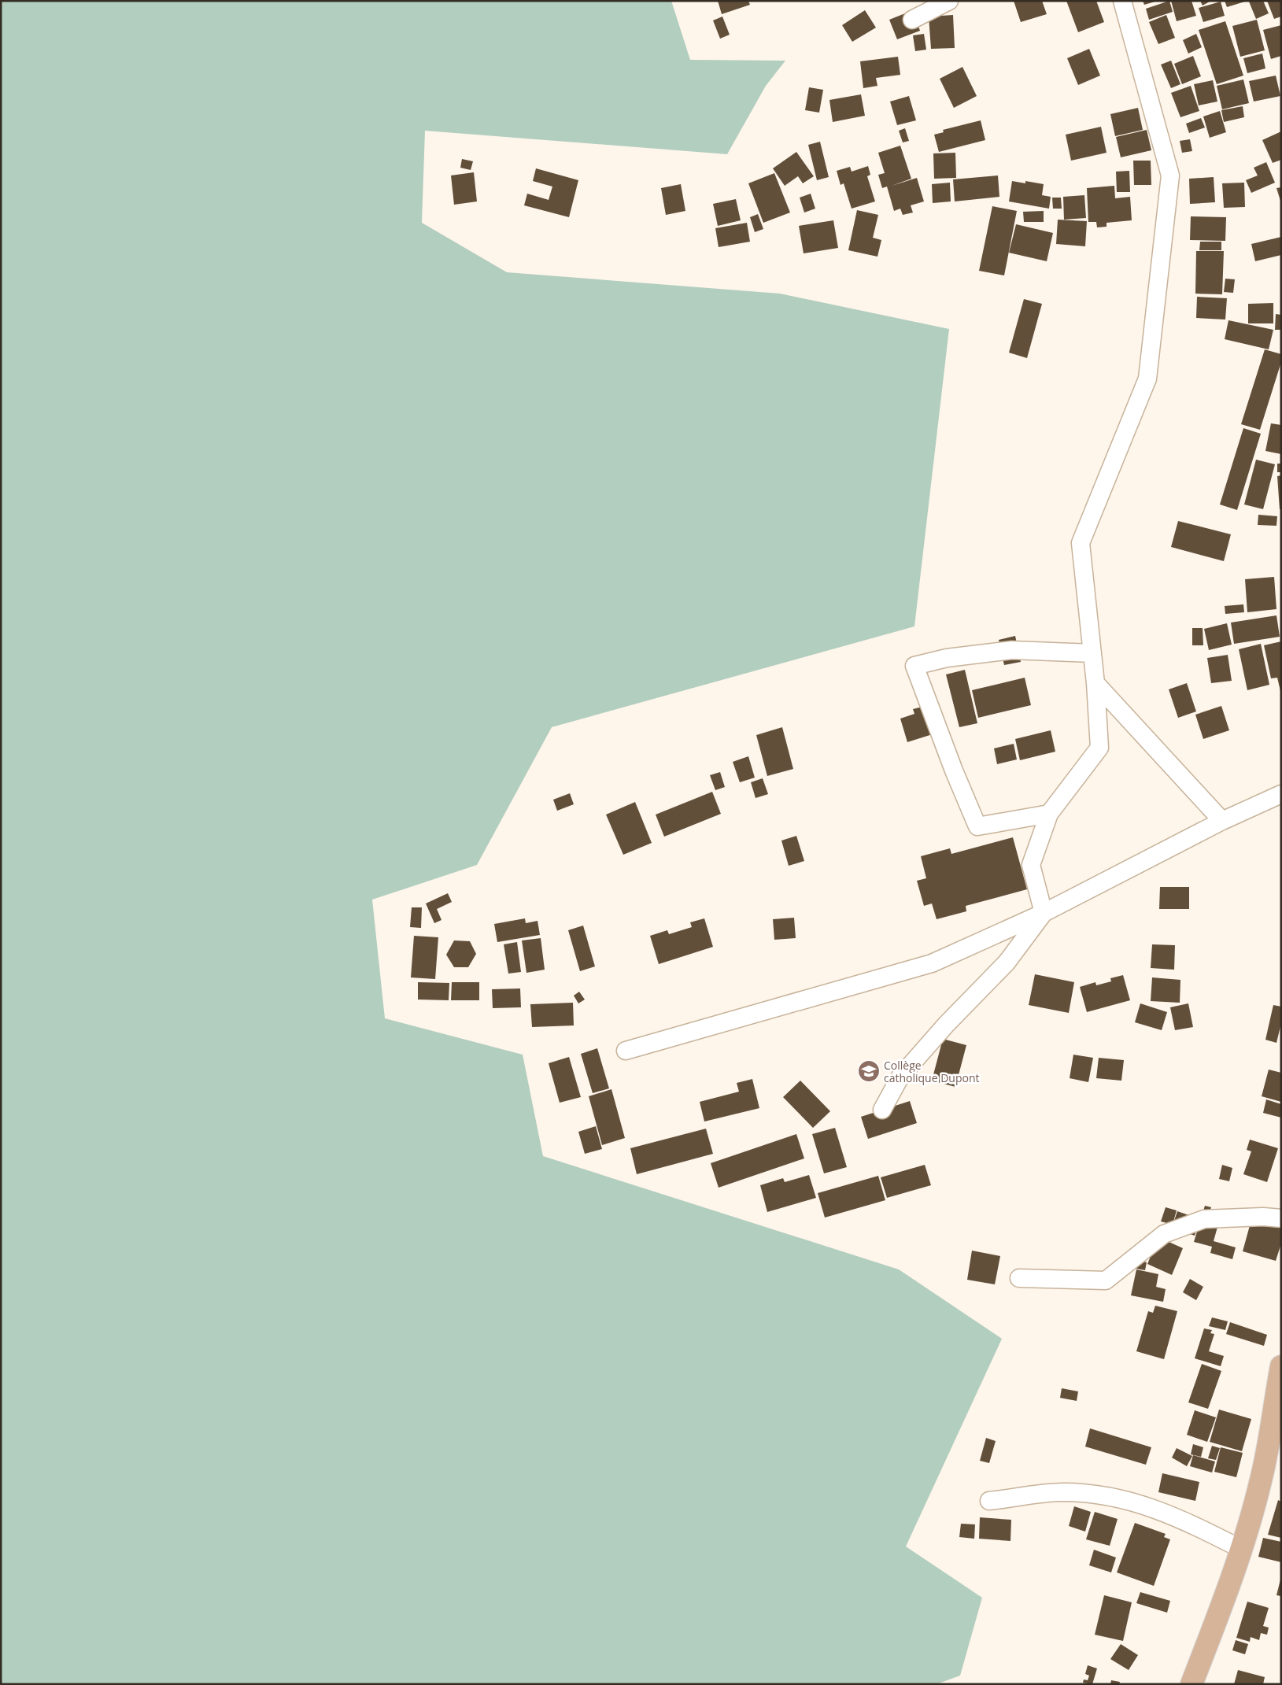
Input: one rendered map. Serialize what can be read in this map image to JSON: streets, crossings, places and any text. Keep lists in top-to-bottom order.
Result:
{
  "places": {
    "school or university": ["Collège catholique Dupont"]
  }
}
